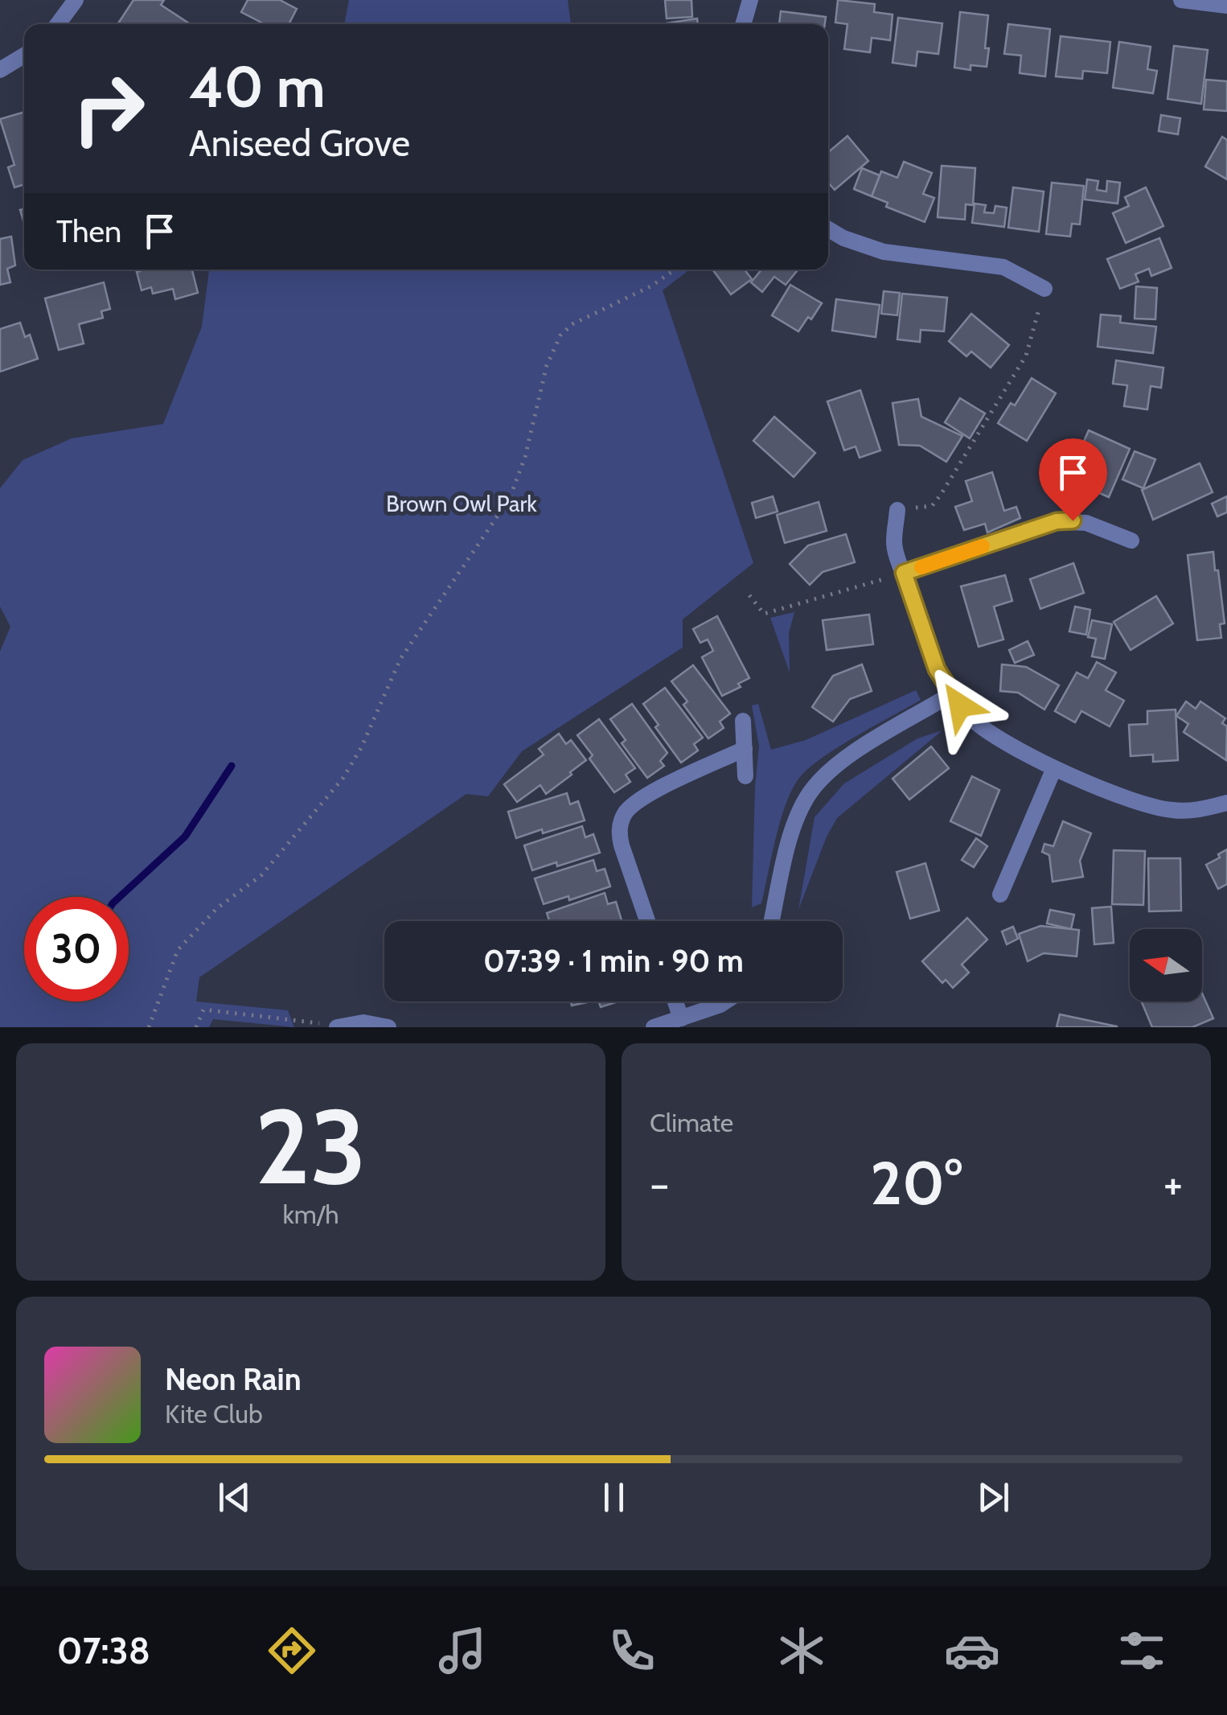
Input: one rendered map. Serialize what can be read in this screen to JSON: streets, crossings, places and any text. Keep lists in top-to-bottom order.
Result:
{
  "parks": ["Brown Owl Park"],
  "north": "left",
  "page": {
    "turn": ["40 m", "Aniseed Grove"],
    "then": "Then",
    "limit": "30",
    "trip": "07:39 · 1 min · 90 m",
    "tile": [
      ["23", "km/h"],
      "Climate"
    ],
    "heat": ["−", "20°", "+"],
    "song": ["Neon Rain", "Kite Club"],
    "tabs": "07:38"
  }
}
